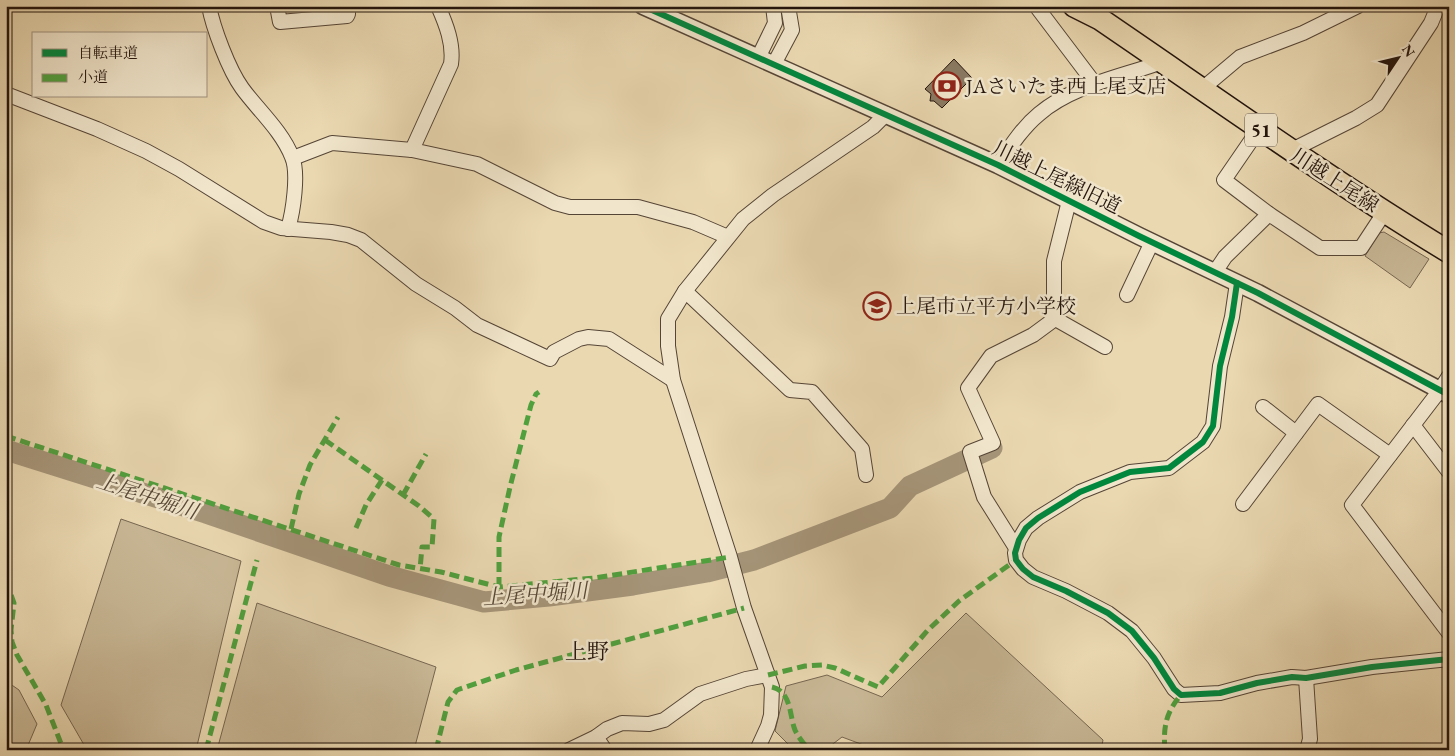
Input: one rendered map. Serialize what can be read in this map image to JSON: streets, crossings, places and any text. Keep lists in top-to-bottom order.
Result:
{
  "streets": {
    "main road": ["51", "川越上尾線"],
    "street": ["川越上尾線旧道"]
  },
  "districts": ["上野"],
  "water": ["上尾中堀川"],
  "places": {
    "bank": ["JAさいたま西上尾支店"],
    "school or university": ["上尾市立平方小学校"]
  },
  "legend": ["自転車道", "小道"],
  "north": "top right"
}
